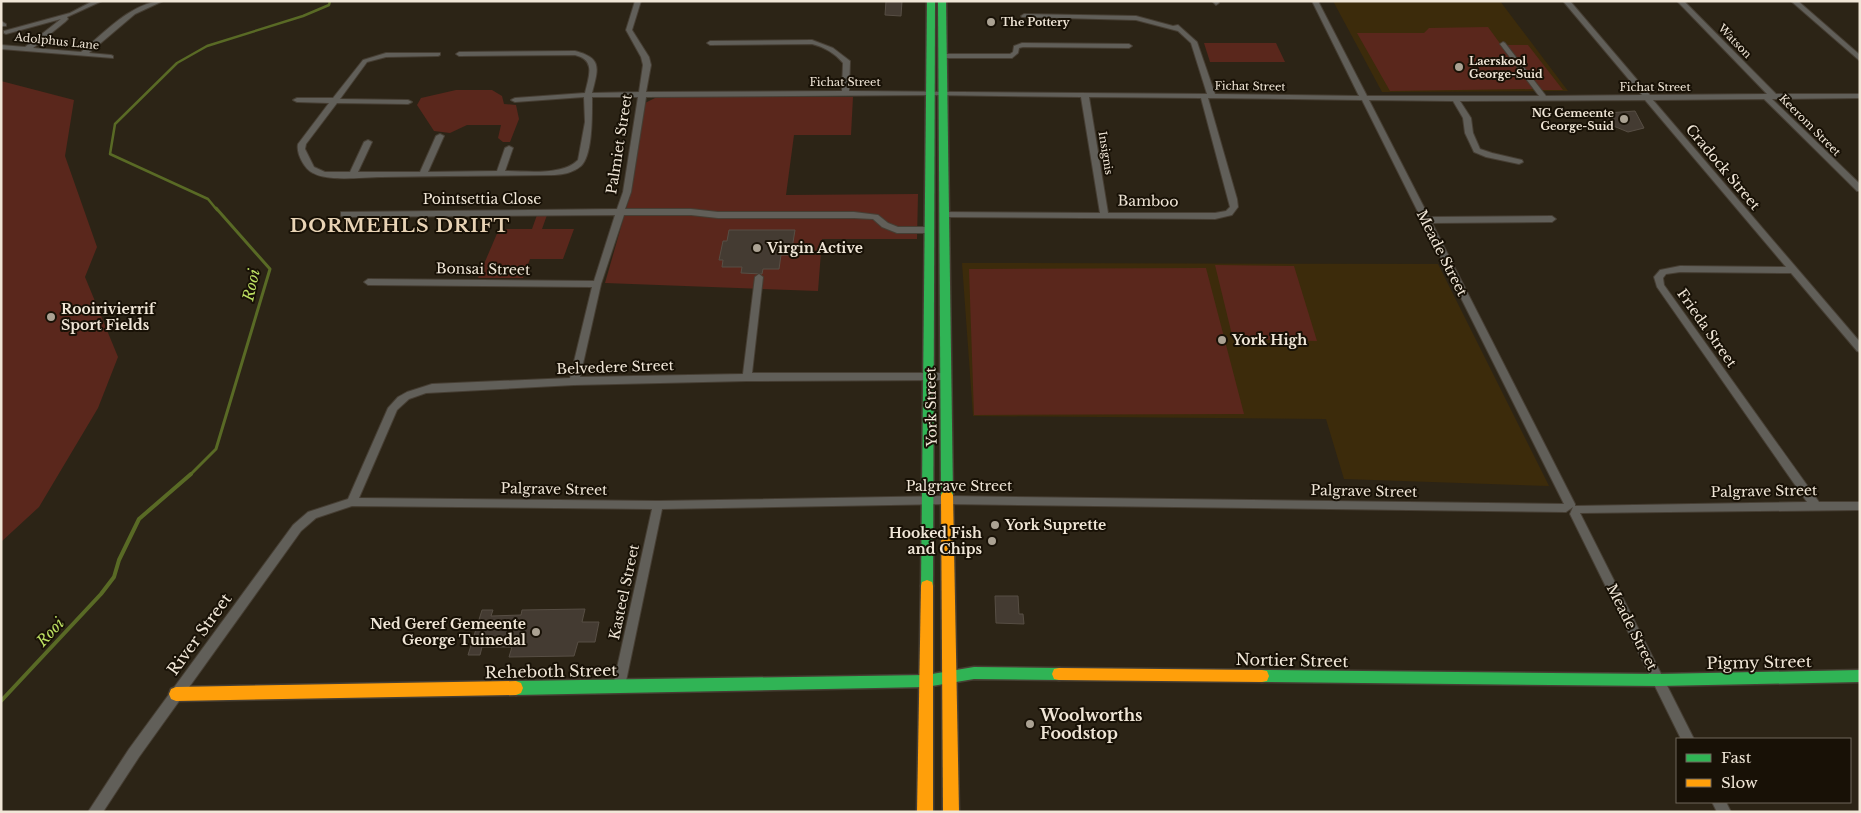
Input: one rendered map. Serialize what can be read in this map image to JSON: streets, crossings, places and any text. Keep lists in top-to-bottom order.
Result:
{
  "streets": {
    "main road": [
      "York Street",
      "Nortier Street",
      "Pigmy Street",
      "Reheboth Street"
    ],
    "street": [
      "Adolphus Lane",
      "Watson",
      "Fichat Street",
      "Keerom Street",
      "Palmiet Street",
      "Insignis",
      "Cradock Street",
      "Pointsettia Close",
      "Bamboo",
      "Meade Street",
      "Bonsai Street",
      "Frieda Street",
      "Belvedere Street",
      "Palgrave Street",
      "Kasteel Street",
      "River Street"
    ]
  },
  "crossings": [
    ["Watson", "Fichat Street"],
    ["Watson", "Keerom Street"],
    ["Fichat Street", "Keerom Street"],
    ["Fichat Street", "Palmiet Street"],
    ["Fichat Street", "Insignis"],
    ["Fichat Street", "Cradock Street"],
    ["Fichat Street", "Bamboo"],
    ["Fichat Street", "Meade Street"],
    ["Fichat Street", "York Street"],
    ["Palmiet Street", "Pointsettia Close"],
    ["Palmiet Street", "Bonsai Street"],
    ["Palmiet Street", "Belvedere Street"],
    ["Insignis", "Bamboo"],
    ["Cradock Street", "Frieda Street"],
    ["Pointsettia Close", "York Street"],
    ["Bamboo", "York Street"],
    ["Meade Street", "Palgrave Street"],
    ["Meade Street", "Nortier Street"],
    ["Meade Street", "Pigmy Street"],
    ["Frieda Street", "Palgrave Street"],
    ["Belvedere Street", "York Street"],
    ["Belvedere Street", "Palgrave Street"],
    ["Belvedere Street", "River Street"],
    ["York Street", "Palgrave Street"],
    ["York Street", "Nortier Street"],
    ["York Street", "Reheboth Street"],
    ["Palgrave Street", "Kasteel Street"],
    ["Palgrave Street", "River Street"],
    ["Kasteel Street", "Reheboth Street"],
    ["River Street", "Reheboth Street"],
    ["Nortier Street", "Pigmy Street"],
    ["Nortier Street", "Reheboth Street"]
  ],
  "districts": ["DORMEHLS DRIFT"],
  "water": ["Rooi"],
  "places": [
    "The Pottery",
    "Laerskool George-Suid",
    "NG Gemeente George-Suid",
    "Virgin Active",
    "Rooirivierrif Sport Fields",
    "York High",
    "York Suprette",
    "Hooked Fish and Chips",
    "Ned Geref Gemeente George Tuinedal",
    "Woolworths Foodstop"
  ],
  "legend": ["Fast", "Slow"]
}
